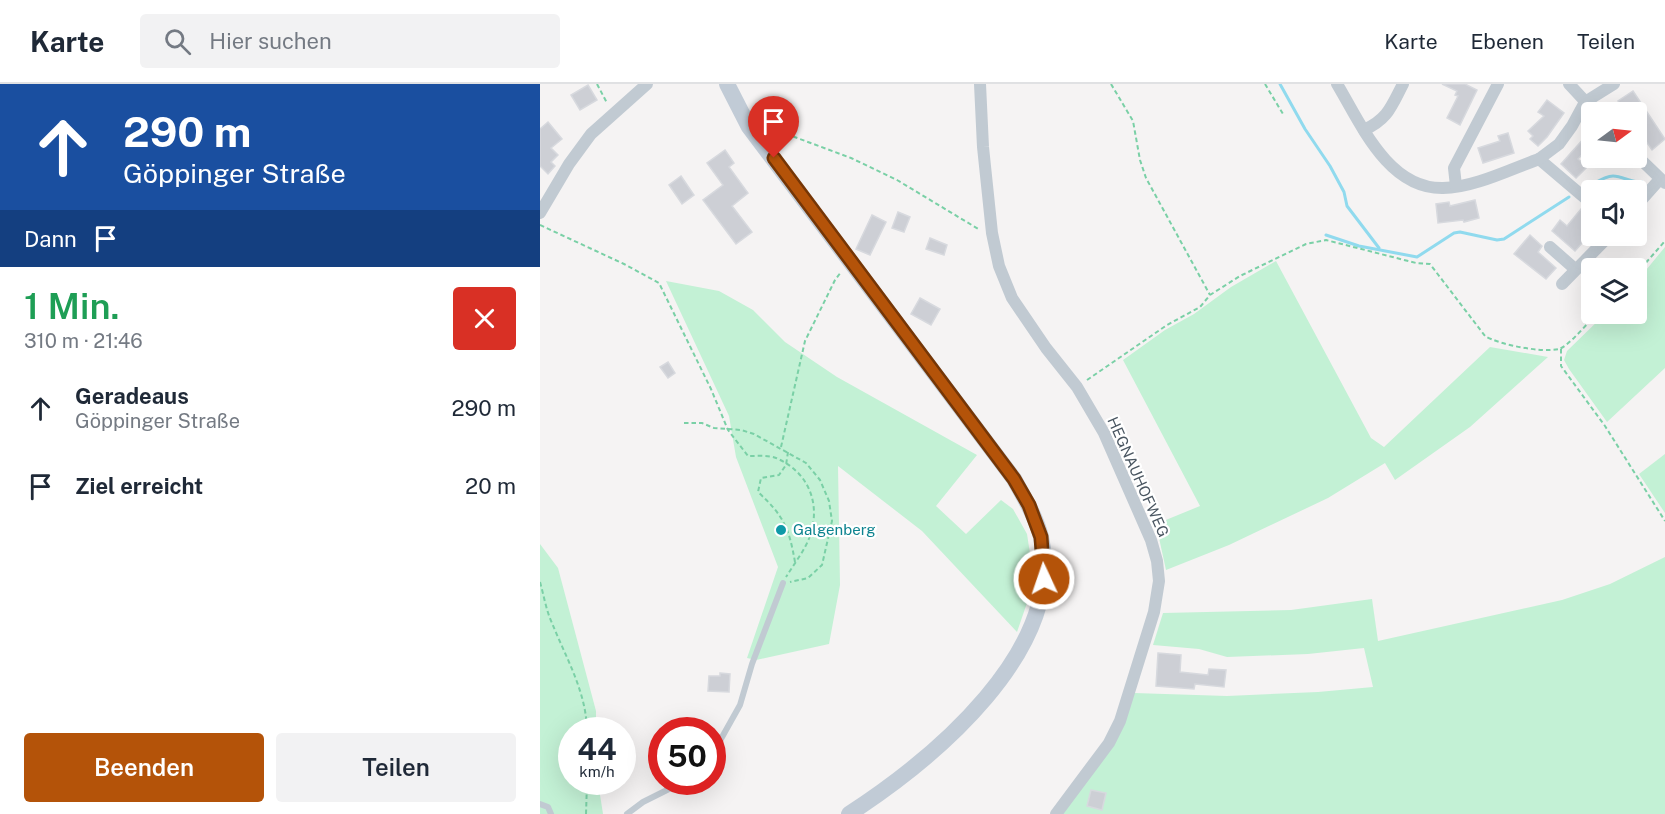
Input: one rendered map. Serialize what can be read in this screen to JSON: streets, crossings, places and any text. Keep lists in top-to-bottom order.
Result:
{
  "streets": {
    "street": ["HEGNAUHOFWEG"]
  },
  "places": ["Galgenberg"],
  "north": "right",
  "page": {
    "header": "Karte",
    "search": "Hier suchen",
    "nav": ["Karte", "Ebenen", "Teilen"],
    "turn": ["290 m", "Göppinger Straße"],
    "then": "Dann",
    "heading": ["1 Min.", "310 m · 21:46"],
    "list": [
      {
        "name": "Geradeaus",
        "note": "Göppinger Straße",
        "value": "290 m"
      },
      {
        "name": "Ziel erreicht",
        "value": "20 m"
      }
    ],
    "speed": "44 km/h",
    "limit": "50",
    "buttons": ["Beenden", "Teilen"]
  }
}
